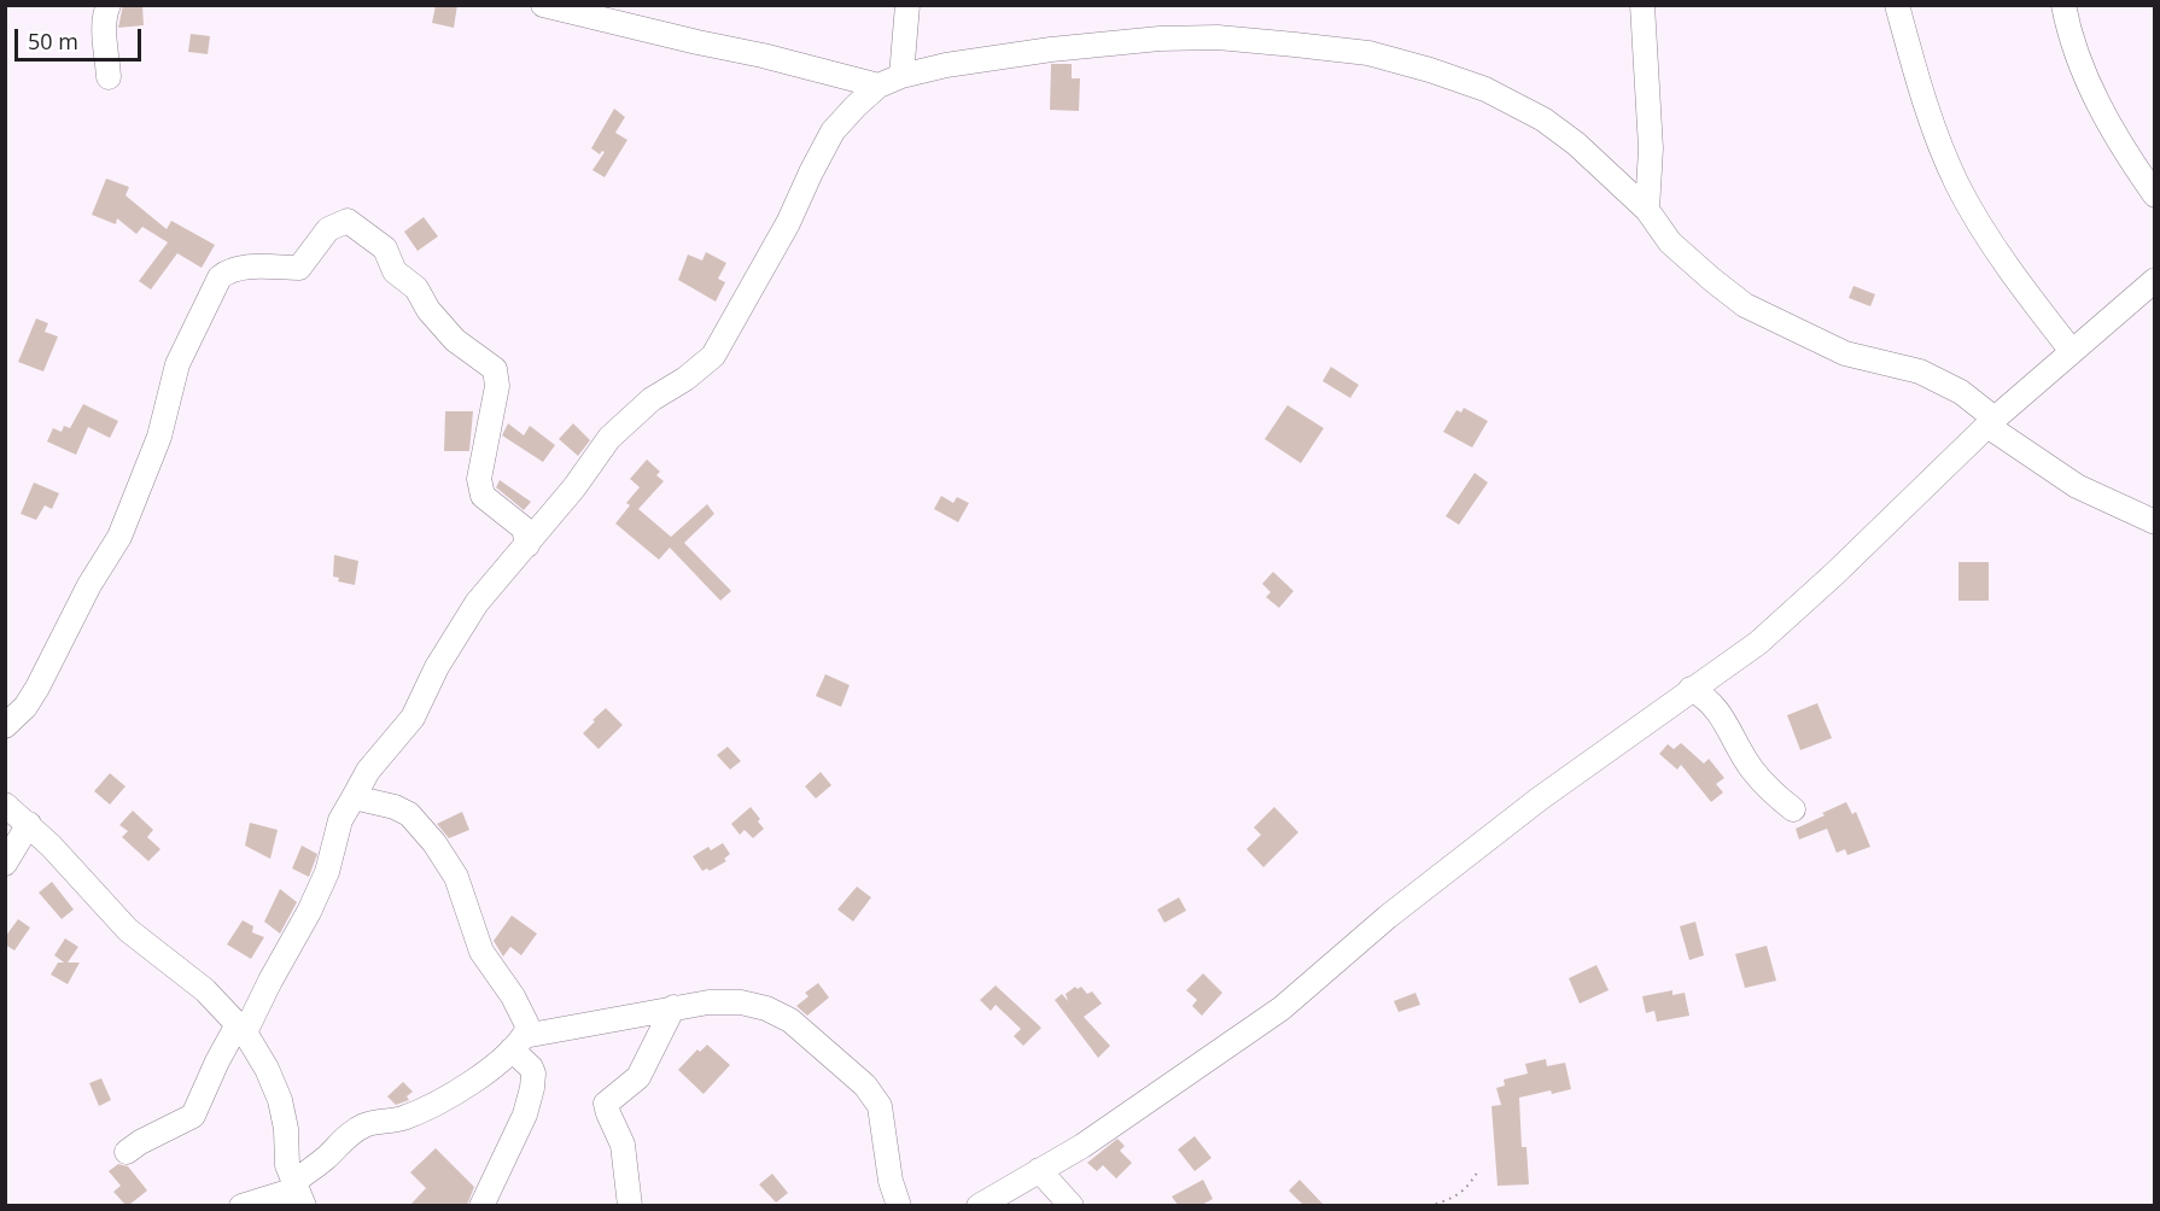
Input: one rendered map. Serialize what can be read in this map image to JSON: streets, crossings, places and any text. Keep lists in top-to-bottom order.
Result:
{
  "scale_bar": "50 m"
}
